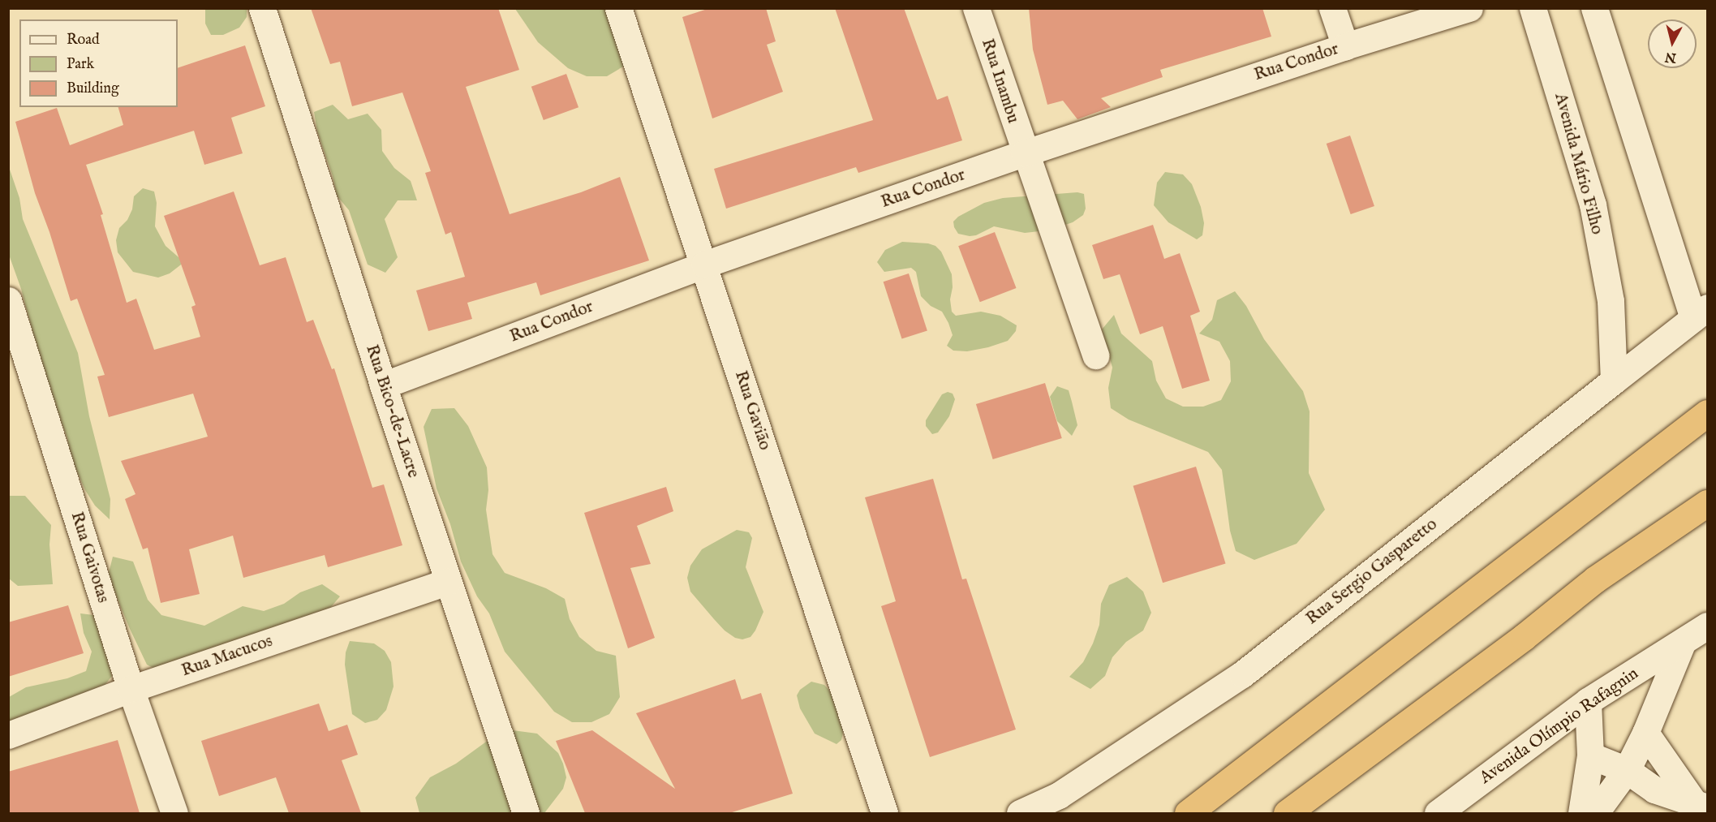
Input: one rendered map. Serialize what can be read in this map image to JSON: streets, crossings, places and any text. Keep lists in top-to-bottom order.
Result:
{
  "streets": {
    "street": [
      "Rua Condor",
      "Rua Inambu",
      "Avenida Mário Filho",
      "Rua Gavião",
      "Rua Bico-de-Lacre",
      "Rua Gaivotas",
      "Rua Sergio Gasparetto",
      "Rua Macucos",
      "Avenida Olímpio Rafagnin"
    ]
  },
  "crossings": [
    ["Rua Condor", "Rua Inambu"],
    ["Rua Condor", "Rua Gavião"],
    ["Rua Condor", "Rua Bico-de-Lacre"],
    ["Avenida Mário Filho", "Rua Sergio Gasparetto"],
    ["Rua Bico-de-Lacre", "Rua Macucos"],
    ["Rua Gaivotas", "Rua Macucos"]
  ],
  "legend": ["Road", "Park", "Building"],
  "north": "bottom"
}
